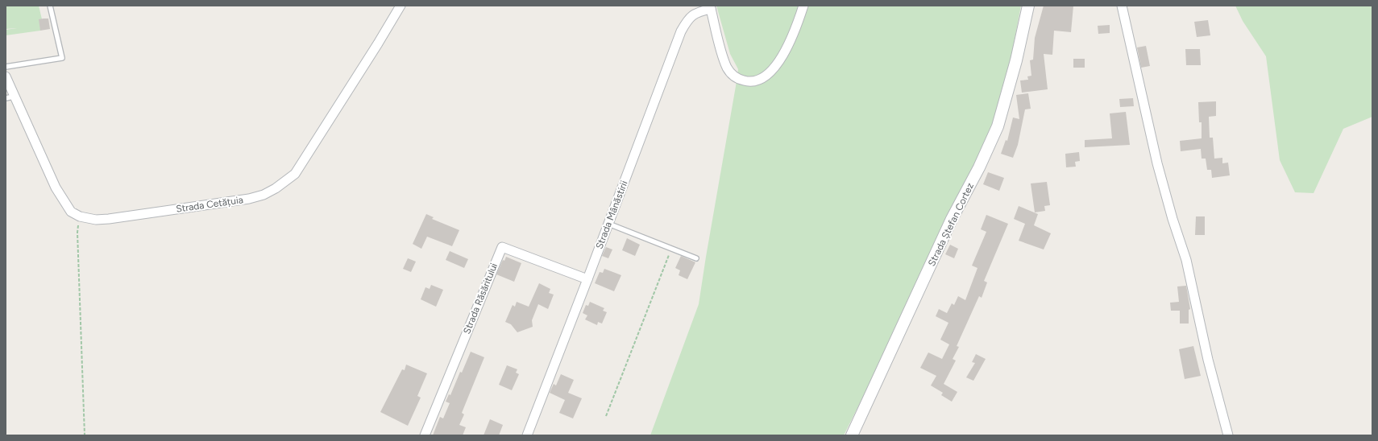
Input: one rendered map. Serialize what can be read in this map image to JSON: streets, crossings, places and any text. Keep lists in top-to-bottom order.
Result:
{
  "streets": {
    "street": [
      "Strada Cetățuia",
      "Strada Mânăstirii",
      "Strada Ștefan Cortez",
      "Strada Răsăritului"
    ]
  },
  "crossings": [
    ["Strada Mânăstirii", "Strada Răsăritului"]
  ]
}
